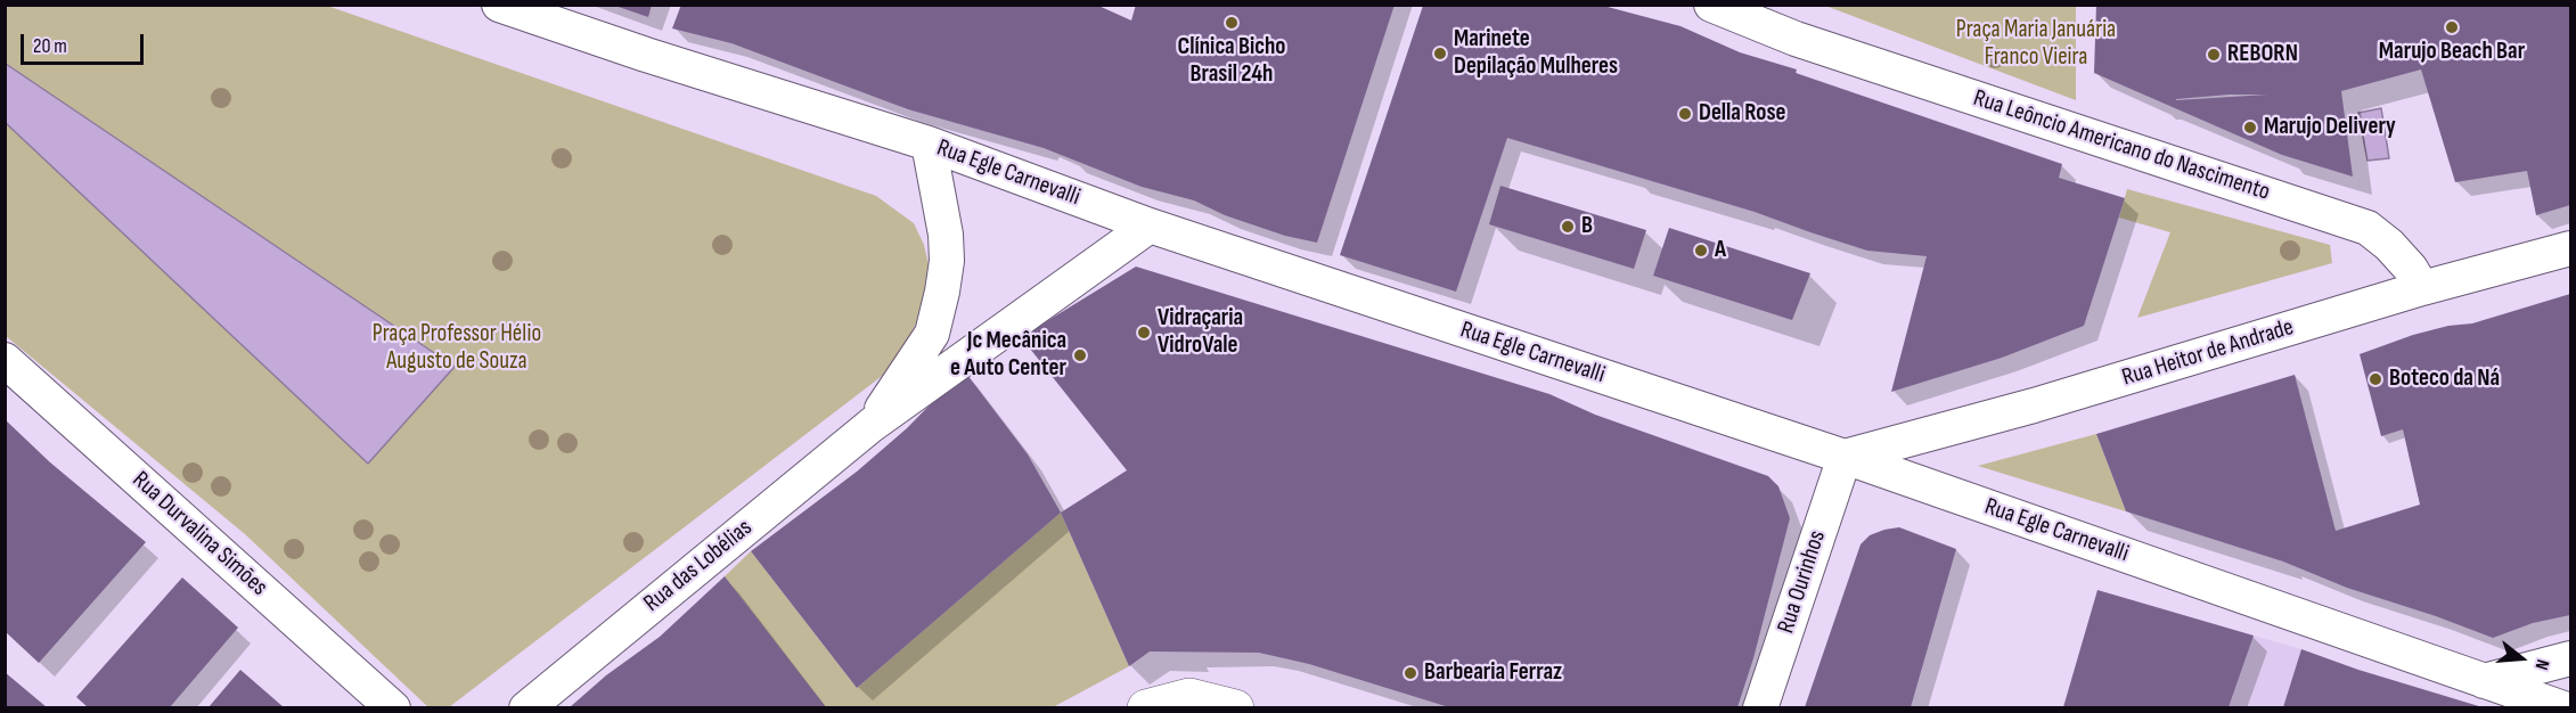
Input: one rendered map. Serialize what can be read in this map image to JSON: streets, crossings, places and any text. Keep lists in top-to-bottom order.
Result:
{
  "streets": {
    "street": [
      "Rua Leôncio Americano do Nascimento",
      "Rua Egle Carnevalli",
      "Rua Heitor de Andrade",
      "Rua Durvalina Simões",
      "Rua das Lobélias",
      "Rua Ourinhos"
    ]
  },
  "crossings": [
    ["Rua Leôncio Americano do Nascimento", "Rua Heitor de Andrade"],
    ["Rua Egle Carnevalli", "Rua Heitor de Andrade"],
    ["Rua Egle Carnevalli", "Rua das Lobélias"],
    ["Rua Egle Carnevalli", "Rua Ourinhos"],
    ["Rua Heitor de Andrade", "Rua Ourinhos"]
  ],
  "parks": ["Praça Maria Januária Franco Vieira", "Praça Professor Hélio Augusto de Souza"],
  "places": [
    "Clínica Bicho Brasil 24h",
    "Marujo Beach Bar",
    "Marinete Depilação Mulheres",
    "REBORN",
    "Della Rose",
    "Marujo Delivery",
    "B",
    "A",
    "Vidraçaria VidroVale",
    "Jc Mecânica e Auto Center",
    "Boteco da Ná",
    "Barbearia Ferraz"
  ],
  "scale_bar": "20 m",
  "north": "right"
}
